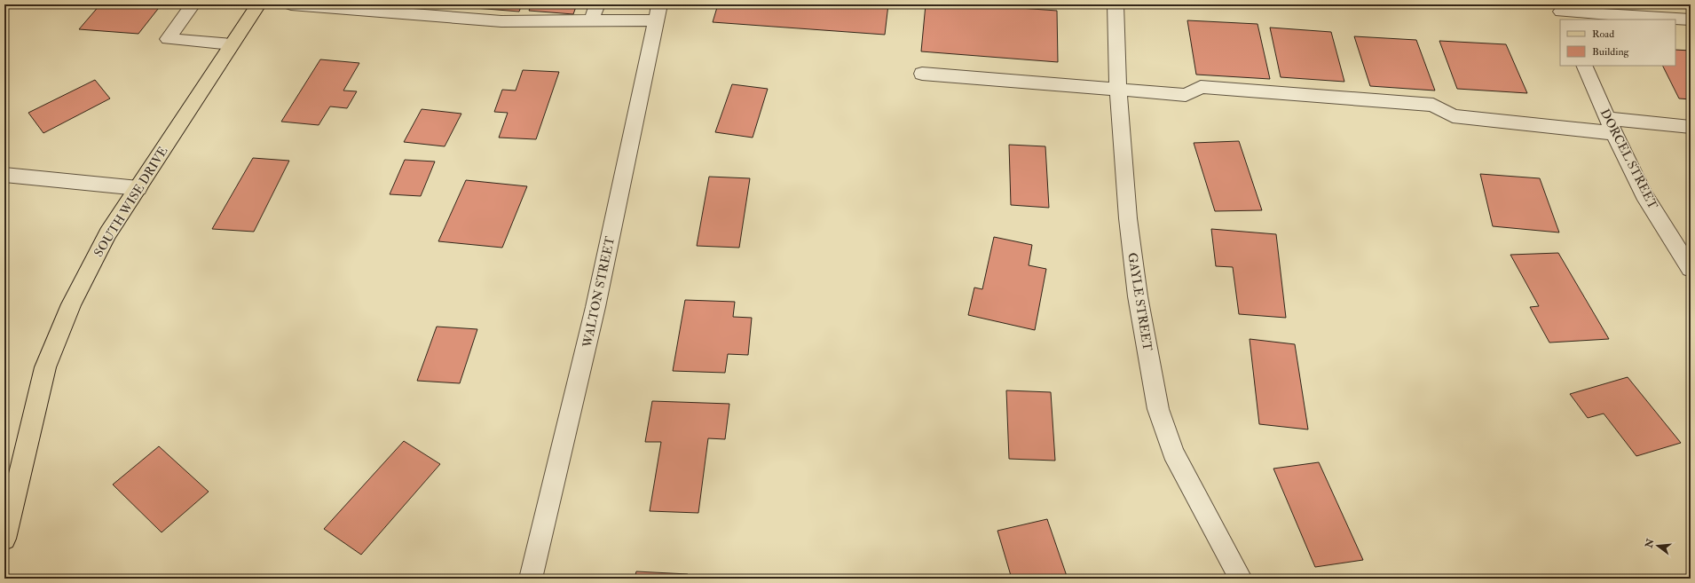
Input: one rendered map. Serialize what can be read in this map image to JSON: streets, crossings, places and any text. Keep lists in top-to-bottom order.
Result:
{
  "streets": {
    "main road": ["SOUTH WISE DRIVE"],
    "street": ["DORCEL STREET", "WALTON STREET", "GAYLE STREET"]
  },
  "legend": ["Road", "Building"],
  "north": "left"
}
